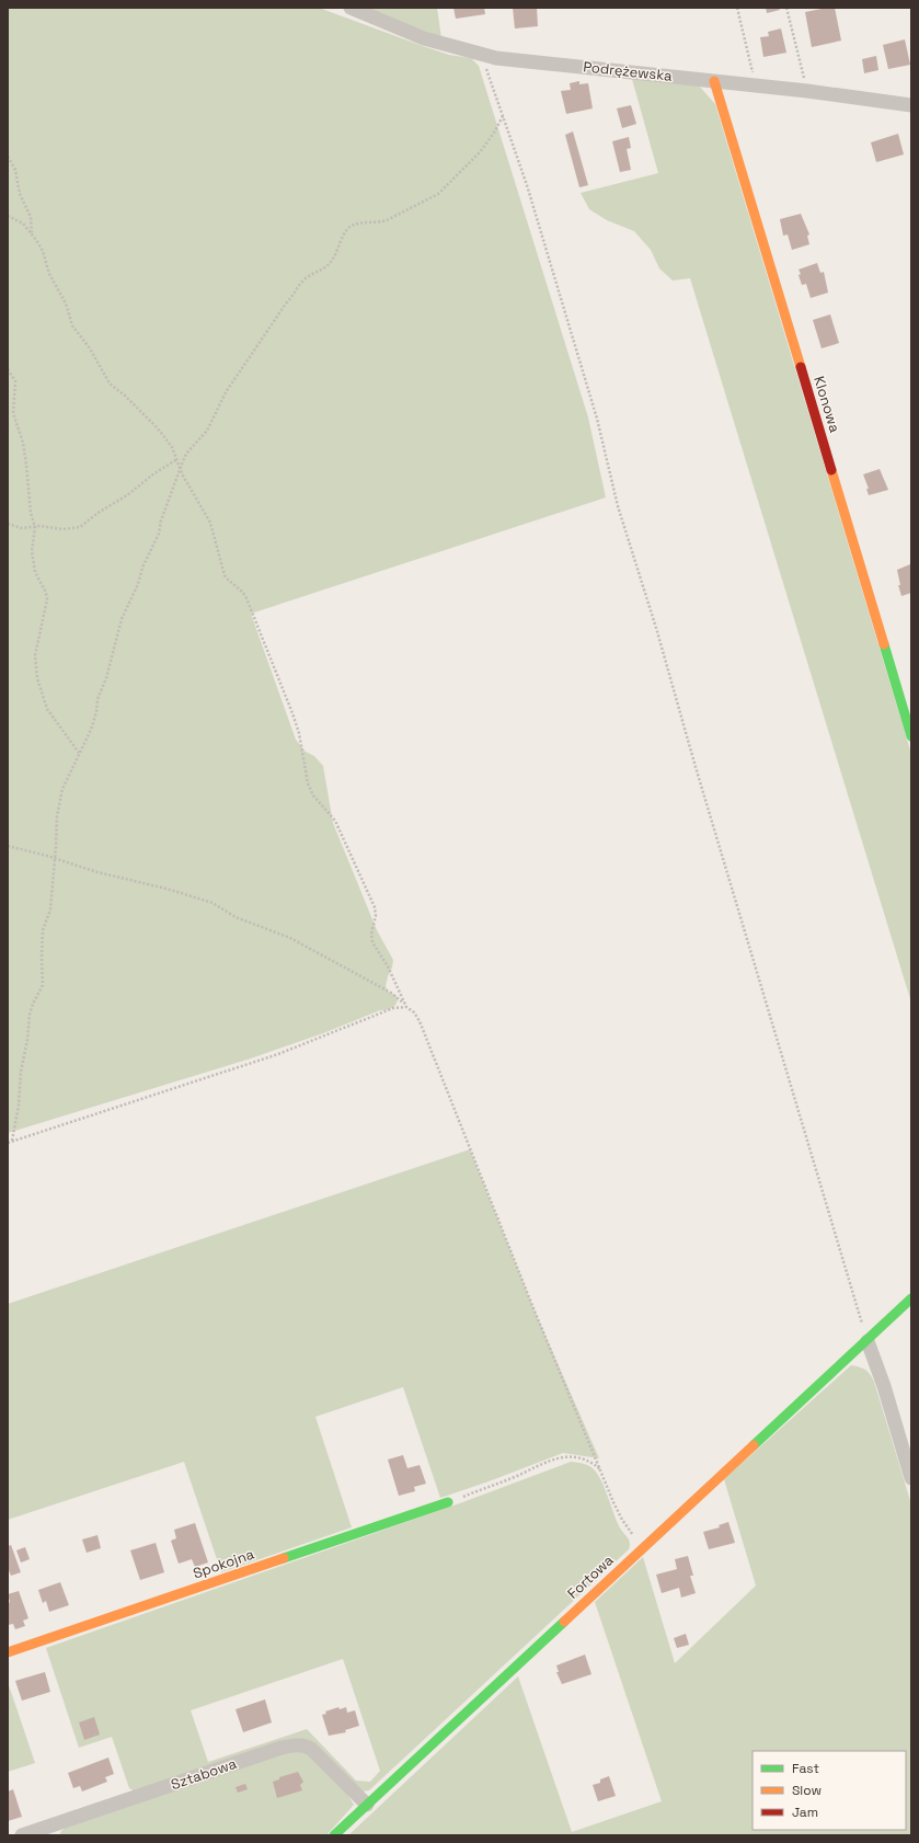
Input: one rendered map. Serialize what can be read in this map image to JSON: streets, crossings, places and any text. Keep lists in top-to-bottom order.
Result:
{
  "streets": {
    "street": [
      "Podrężewska",
      "Klonowa",
      "Spokojna",
      "Fortowa",
      "Sztabowa"
    ]
  },
  "crossings": [
    ["Podrężewska", "Klonowa"],
    ["Fortowa", "Sztabowa"]
  ],
  "legend": ["Fast", "Slow", "Jam"]
}
